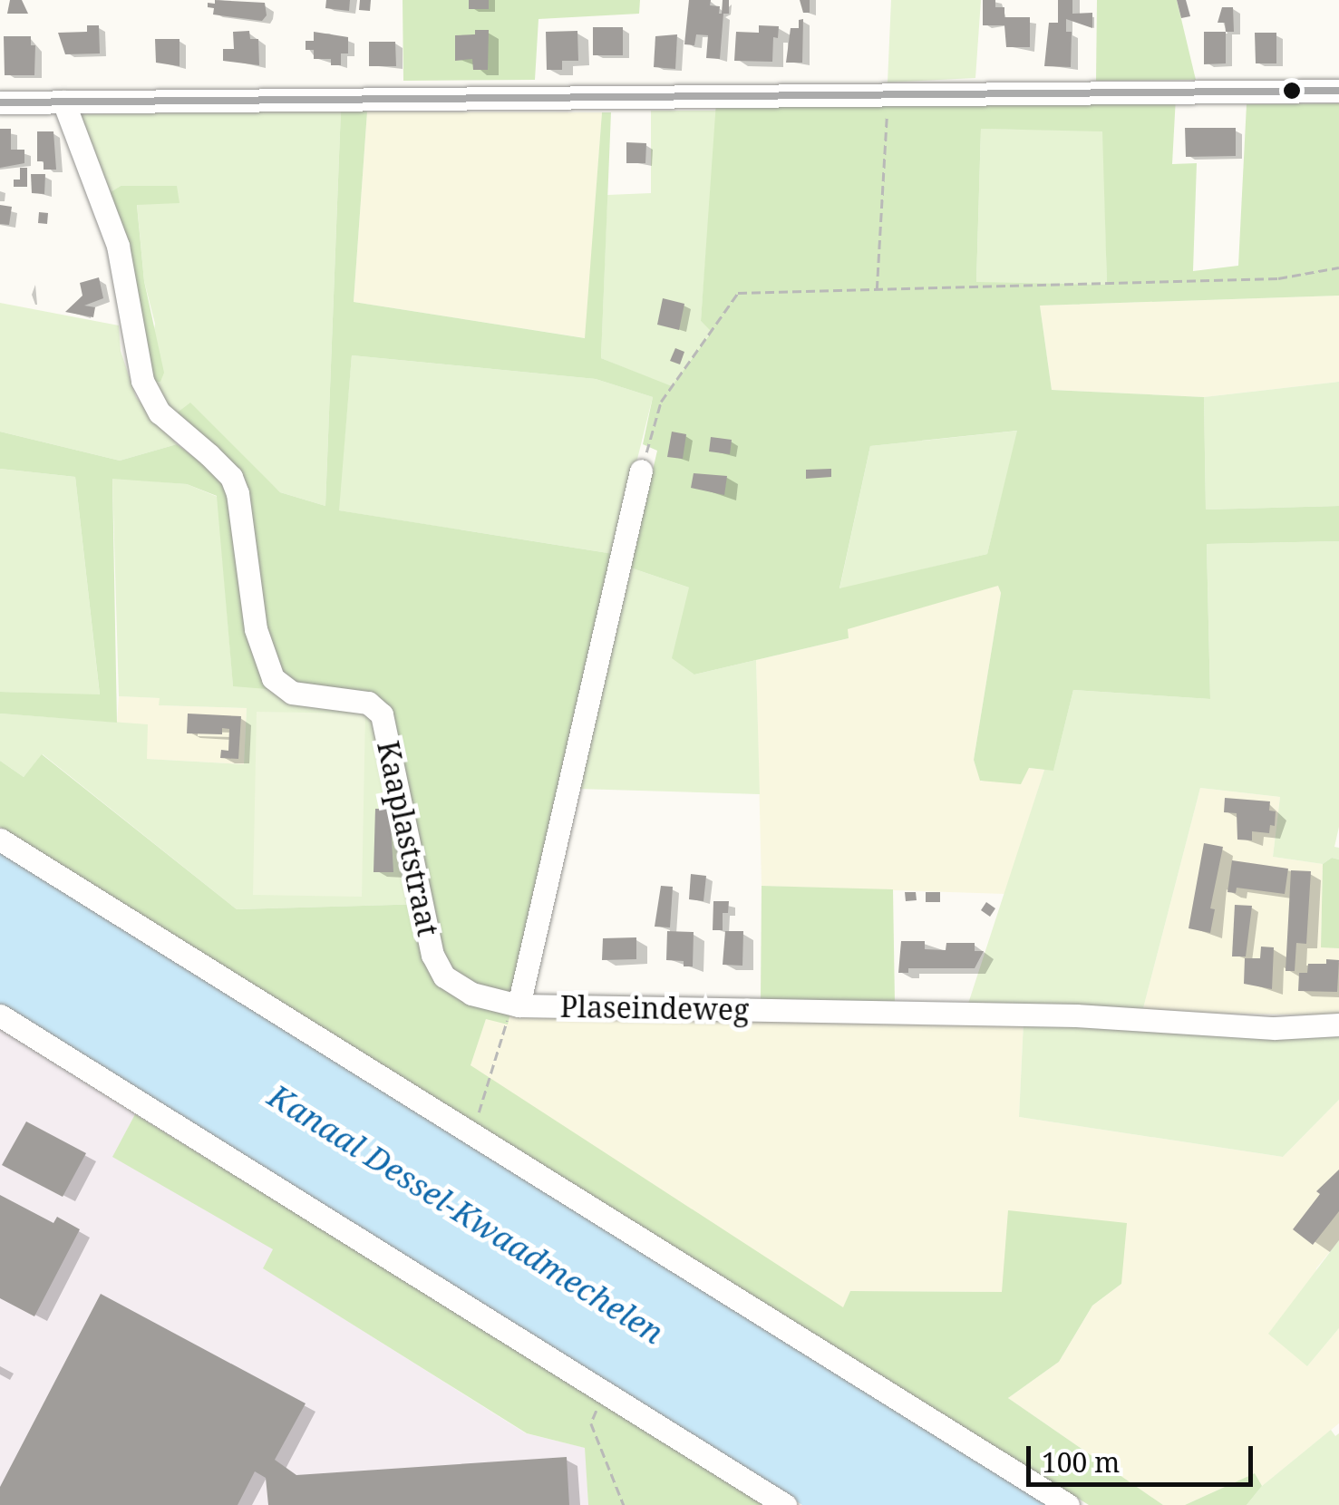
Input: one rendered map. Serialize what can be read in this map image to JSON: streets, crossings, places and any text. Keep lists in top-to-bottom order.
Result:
{
  "streets": {
    "street": ["Kaaplaststraat", "Plaseindeweg"]
  },
  "crossings": [
    ["Kaaplaststraat", "Plaseindeweg"]
  ],
  "water": ["Kanaal Dessel-Kwaadmechelen"],
  "scale_bar": "100 m"
}
